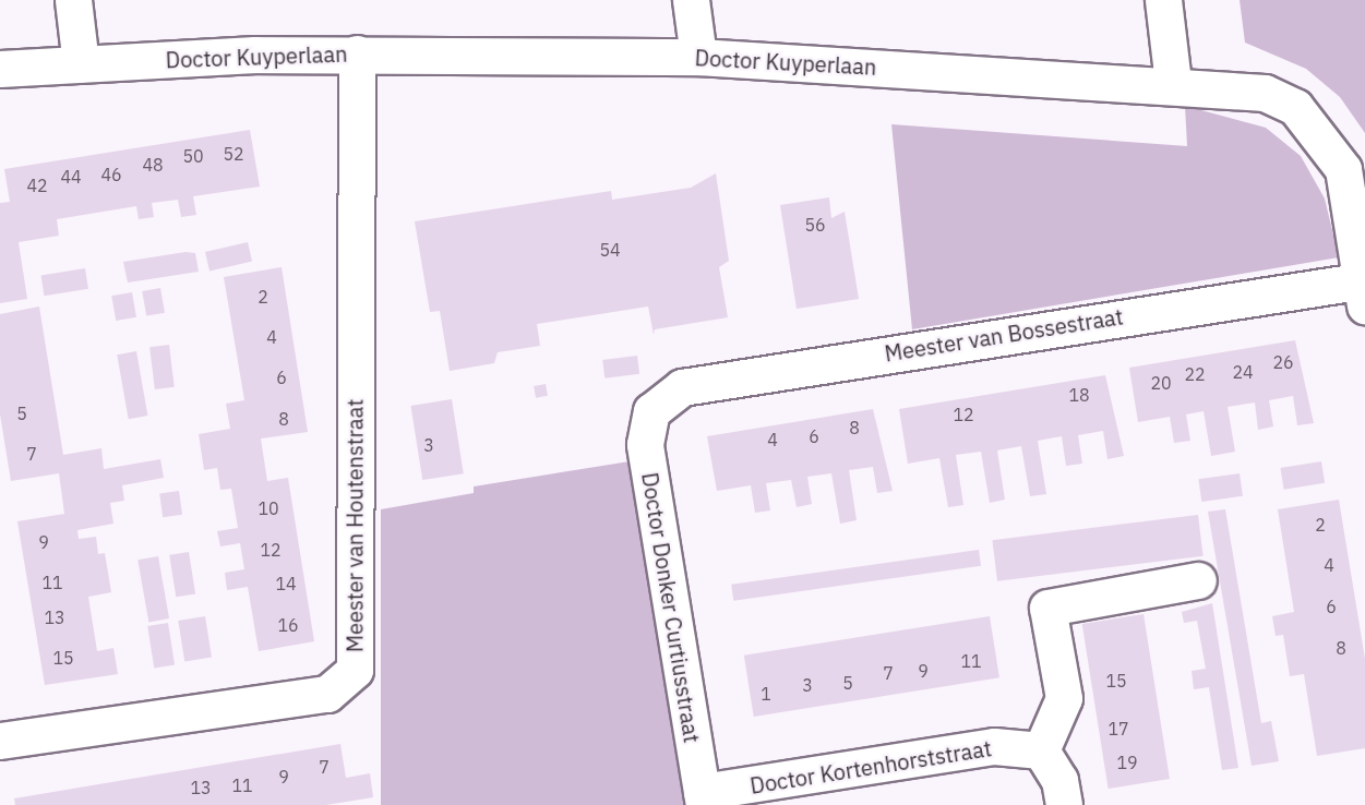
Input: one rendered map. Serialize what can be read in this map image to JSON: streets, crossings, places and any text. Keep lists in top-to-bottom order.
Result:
{
  "streets": {
    "street": [
      "Doctor Kuyperlaan",
      "Meester van Bossestraat",
      "Meester van Houtenstraat",
      "Doctor Donker Curtiusstraat",
      "Doctor Kortenhorststraat"
    ]
  },
  "crossings": [
    ["Doctor Kuyperlaan", "Meester van Bossestraat"],
    ["Doctor Kuyperlaan", "Meester van Houtenstraat"],
    ["Meester van Bossestraat", "Doctor Donker Curtiusstraat"],
    ["Doctor Donker Curtiusstraat", "Doctor Kortenhorststraat"]
  ],
  "house_numbers": [
    "52",
    "50",
    "48",
    "46",
    "44",
    "42",
    "56",
    "54",
    "2",
    "4",
    "26",
    "24",
    "22",
    "6",
    "20",
    "18",
    "5",
    "12",
    "8",
    "8",
    "6",
    "4",
    "3",
    "7",
    "10",
    "2",
    "9",
    "12",
    "4",
    "11",
    "14",
    "6",
    "13",
    "16",
    "8",
    "15",
    "11",
    "9",
    "7",
    "15",
    "5",
    "3",
    "1",
    "17",
    "19",
    "7",
    "9",
    "11",
    "13"
  ]
}
